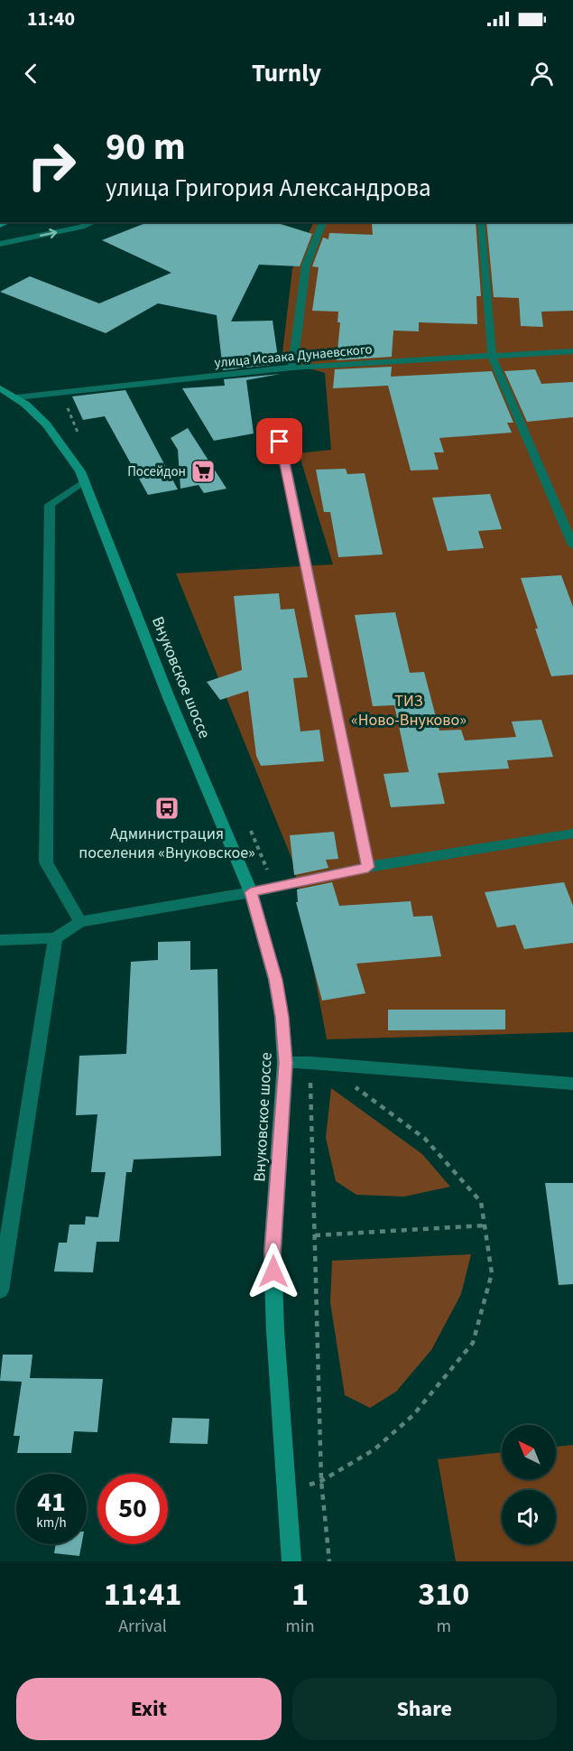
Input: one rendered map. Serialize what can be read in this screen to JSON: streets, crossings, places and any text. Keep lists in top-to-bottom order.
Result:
{
  "streets": {
    "main road": ["Внуковское шоссе"],
    "street": ["улица Исаака Дунаевского"]
  },
  "crossings": [
    ["улица Исаака Дунаевского", "Внуковское шоссе"]
  ],
  "parks": ["ТИЗ «Ново-Внуково»"],
  "places": {
    "supermarket": ["Посейдон"],
    "bus stop": ["Администрация поселения «Внуковское»"]
  },
  "north": "top left",
  "page": {
    "status": "11:40",
    "header": "Turnly",
    "turn": ["90 m", "улица Григория Александрова"],
    "speed": "41 km/h",
    "limit": "50",
    "eta": [
      "11:41",
      "Arrival",
      "1",
      "min",
      "310",
      "m"
    ],
    "buttons": ["Exit", "Share"]
  }
}
